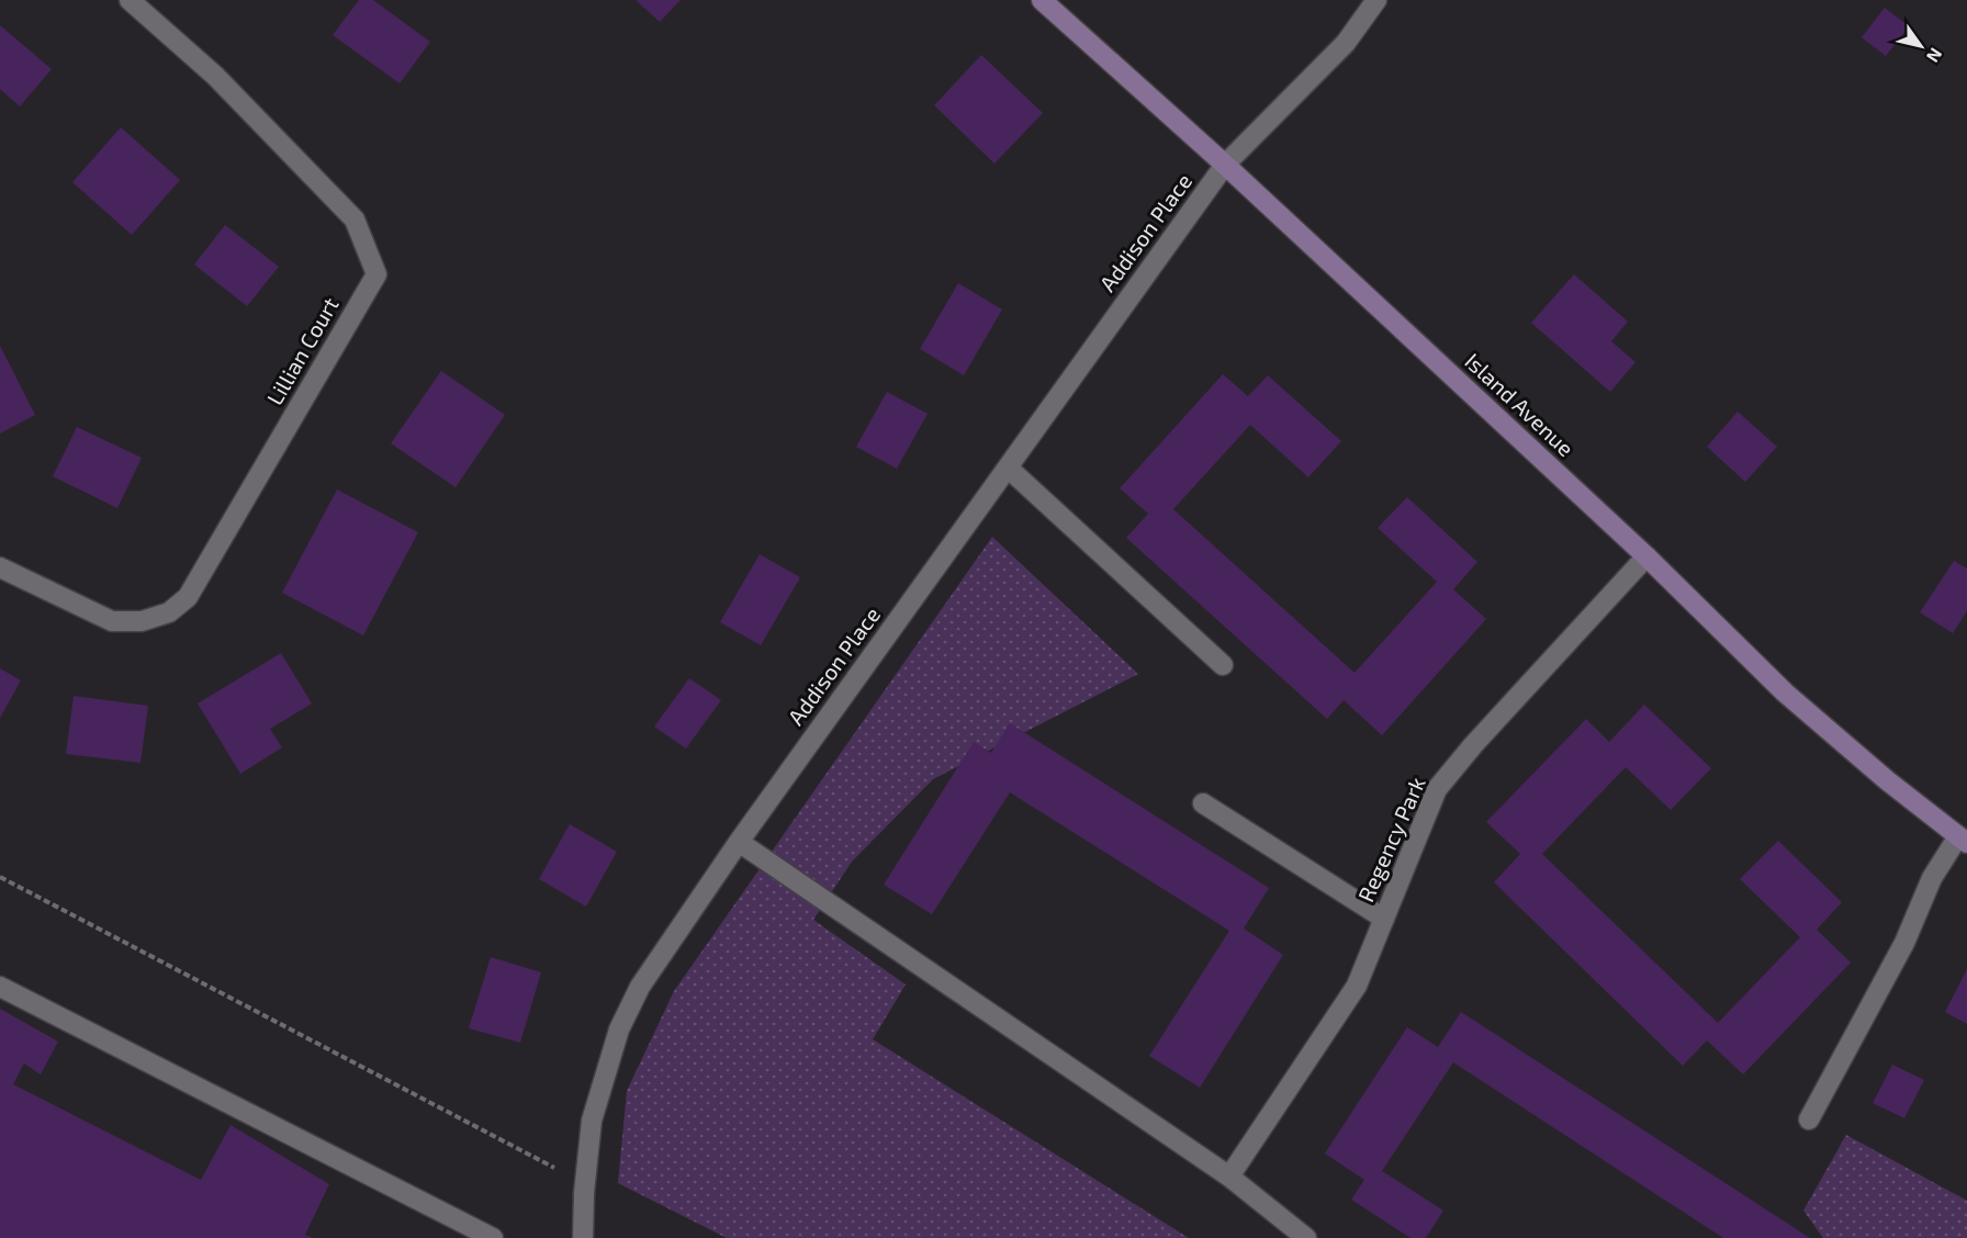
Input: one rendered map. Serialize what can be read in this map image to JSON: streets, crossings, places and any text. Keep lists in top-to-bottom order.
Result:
{
  "streets": {
    "street": [
      "Addison Place",
      "Lillian Court",
      "Island Avenue",
      "Regency Park"
    ]
  },
  "crossings": [
    ["Addison Place", "Island Avenue"],
    ["Island Avenue", "Regency Park"]
  ],
  "north": "bottom right"
}
